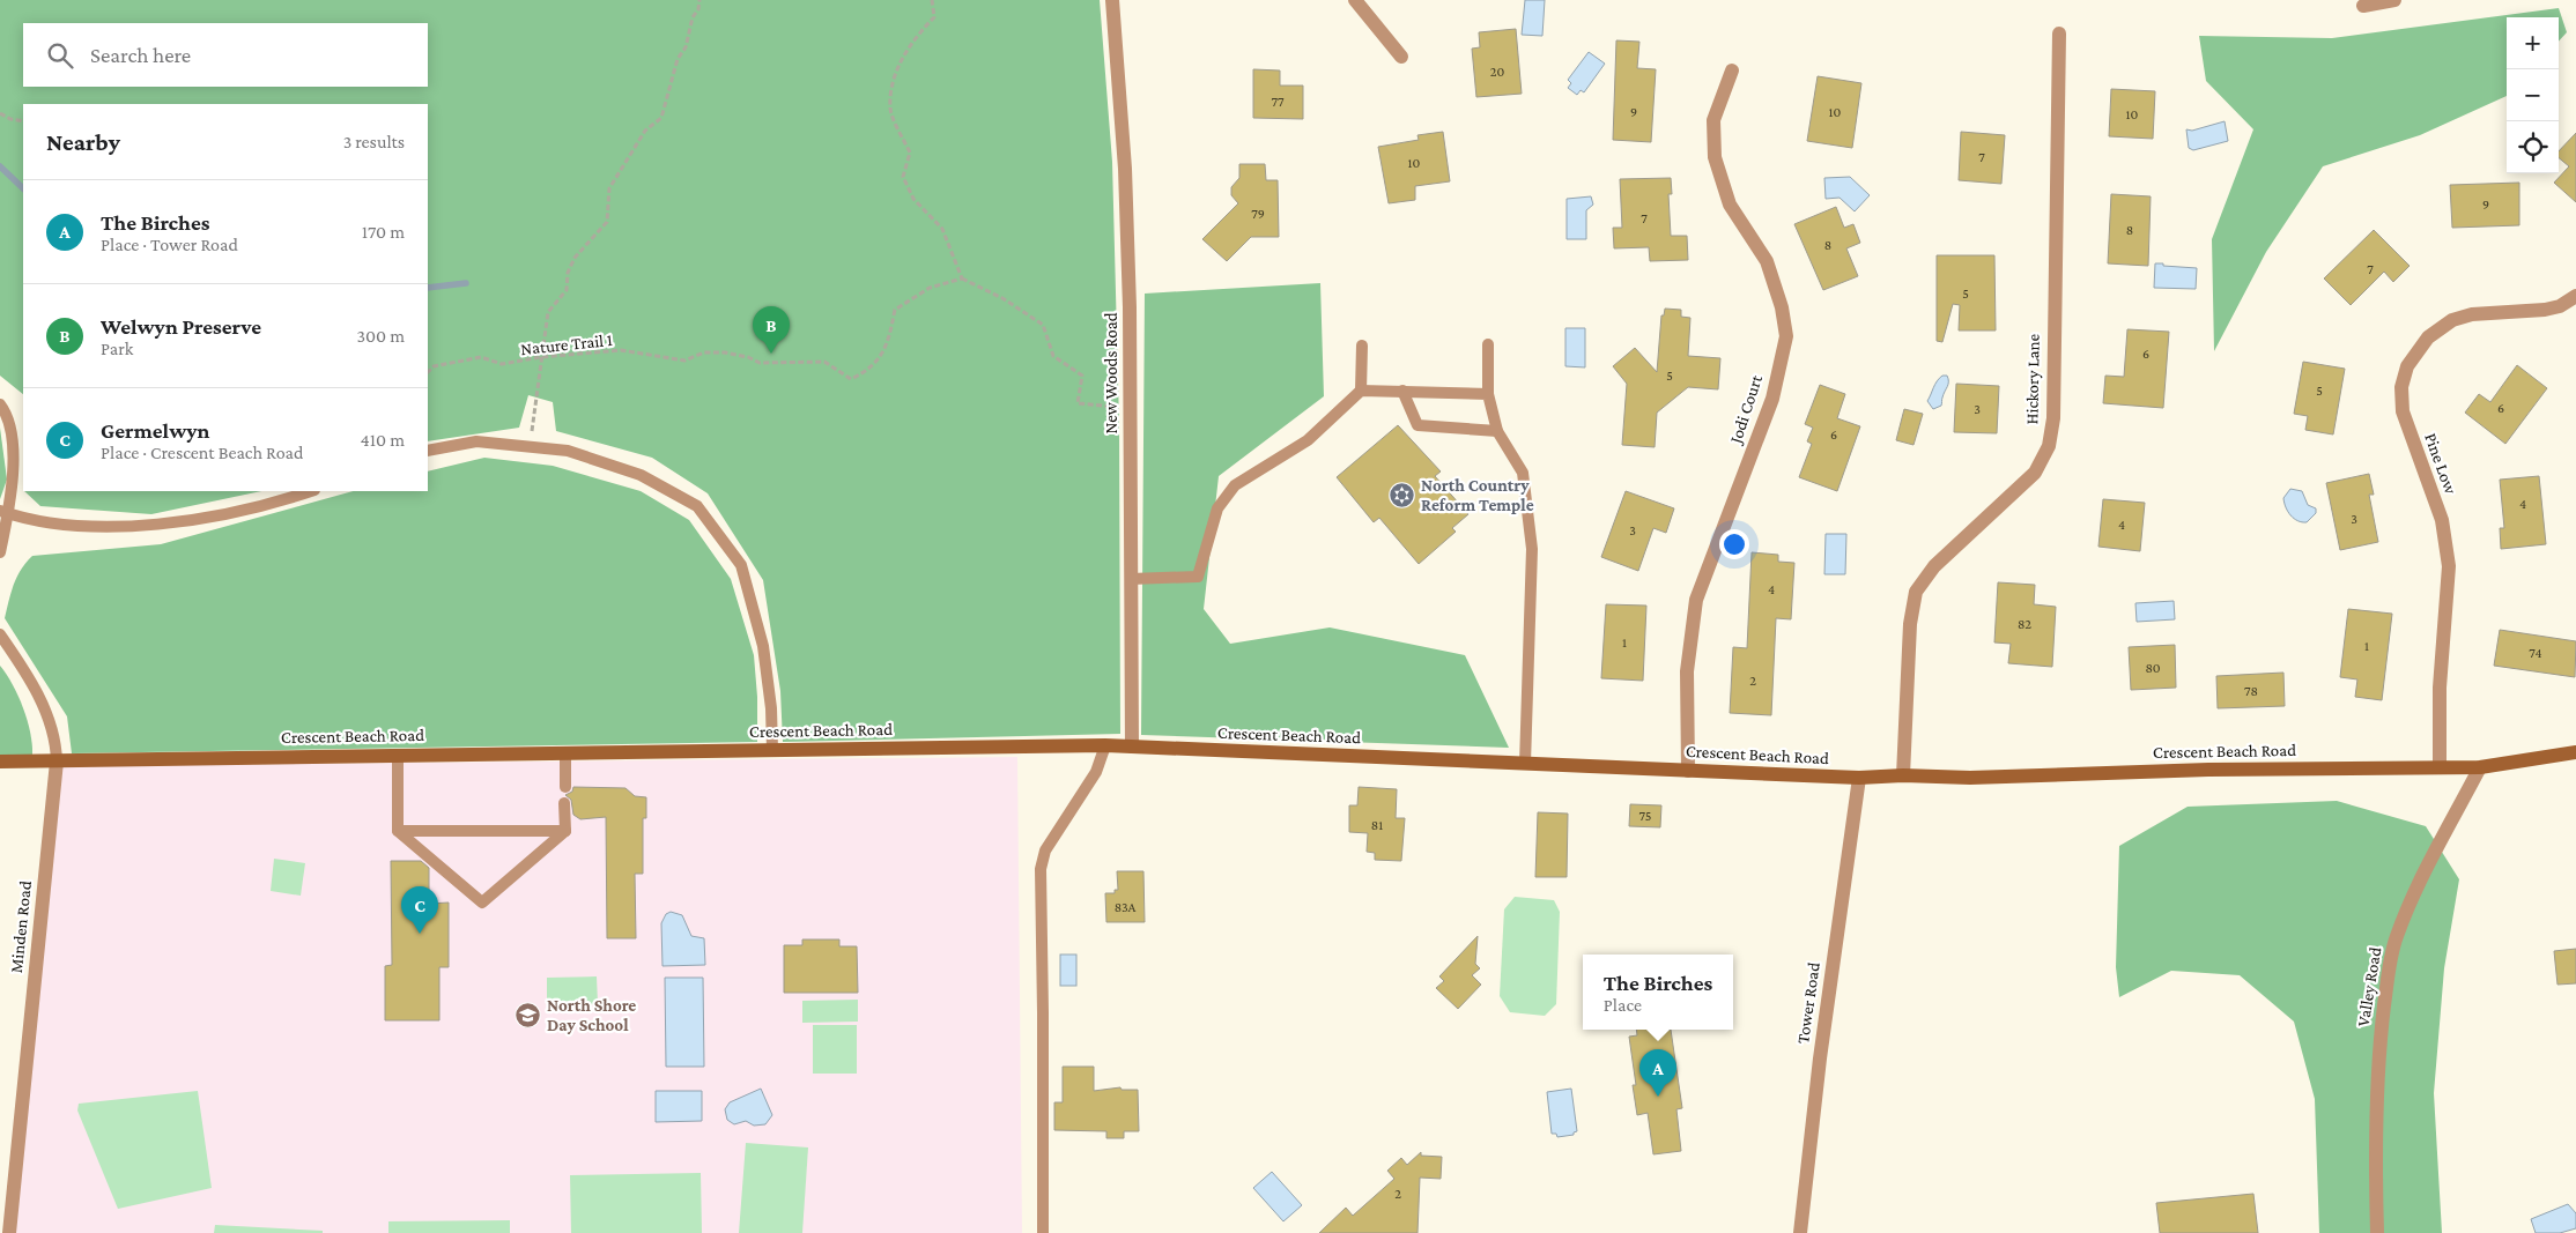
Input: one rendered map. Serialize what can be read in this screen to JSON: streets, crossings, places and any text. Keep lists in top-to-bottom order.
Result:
{
  "streets": {
    "street": [
      "New Woods Road",
      "Hickory Lane",
      "Jodi Court",
      "Pine Low",
      "Crescent Beach Road",
      "Minden Road",
      "Valley Road",
      "Tower Road"
    ],
    "path": ["Nature Trail 1"]
  },
  "crossings": [
    ["New Woods Road", "Crescent Beach Road"],
    ["Hickory Lane", "Crescent Beach Road"],
    ["Jodi Court", "Crescent Beach Road"],
    ["Pine Low", "Crescent Beach Road"],
    ["Crescent Beach Road", "Minden Road"],
    ["Crescent Beach Road", "Valley Road"],
    ["Crescent Beach Road", "Tower Road"]
  ],
  "places": {
    "synagogue": ["North Country Reform Temple"],
    "school or university": ["North Shore Day School"]
  },
  "house_numbers": [
    "20",
    "77",
    "9",
    "10",
    "10",
    "7",
    "10",
    "9",
    "79",
    "7",
    "8",
    "8",
    "7",
    "5",
    "6",
    "5",
    "5",
    "6",
    "3",
    "6",
    "4",
    "3",
    "4",
    "3",
    "4",
    "82",
    "1",
    "1",
    "74",
    "80",
    "2",
    "78",
    "75",
    "81",
    "83A",
    "2"
  ],
  "page": {
    "map_buttons": ["+", "−"],
    "search": "Search here",
    "heading": ["Nearby", "3 results"],
    "list": [
      {
        "mark": "A",
        "name": "The Birches",
        "note": "Place · Tower Road",
        "value": "170 m"
      },
      {
        "mark": "B",
        "name": "Welwyn Preserve",
        "note": "Park",
        "value": "300 m"
      },
      {
        "mark": "C",
        "name": "Germelwyn",
        "note": "Place · Crescent Beach Road",
        "value": "410 m"
      }
    ],
    "pins": ["B", "C", "A"],
    "popup": ["The Birches", "Place"]
  }
}
